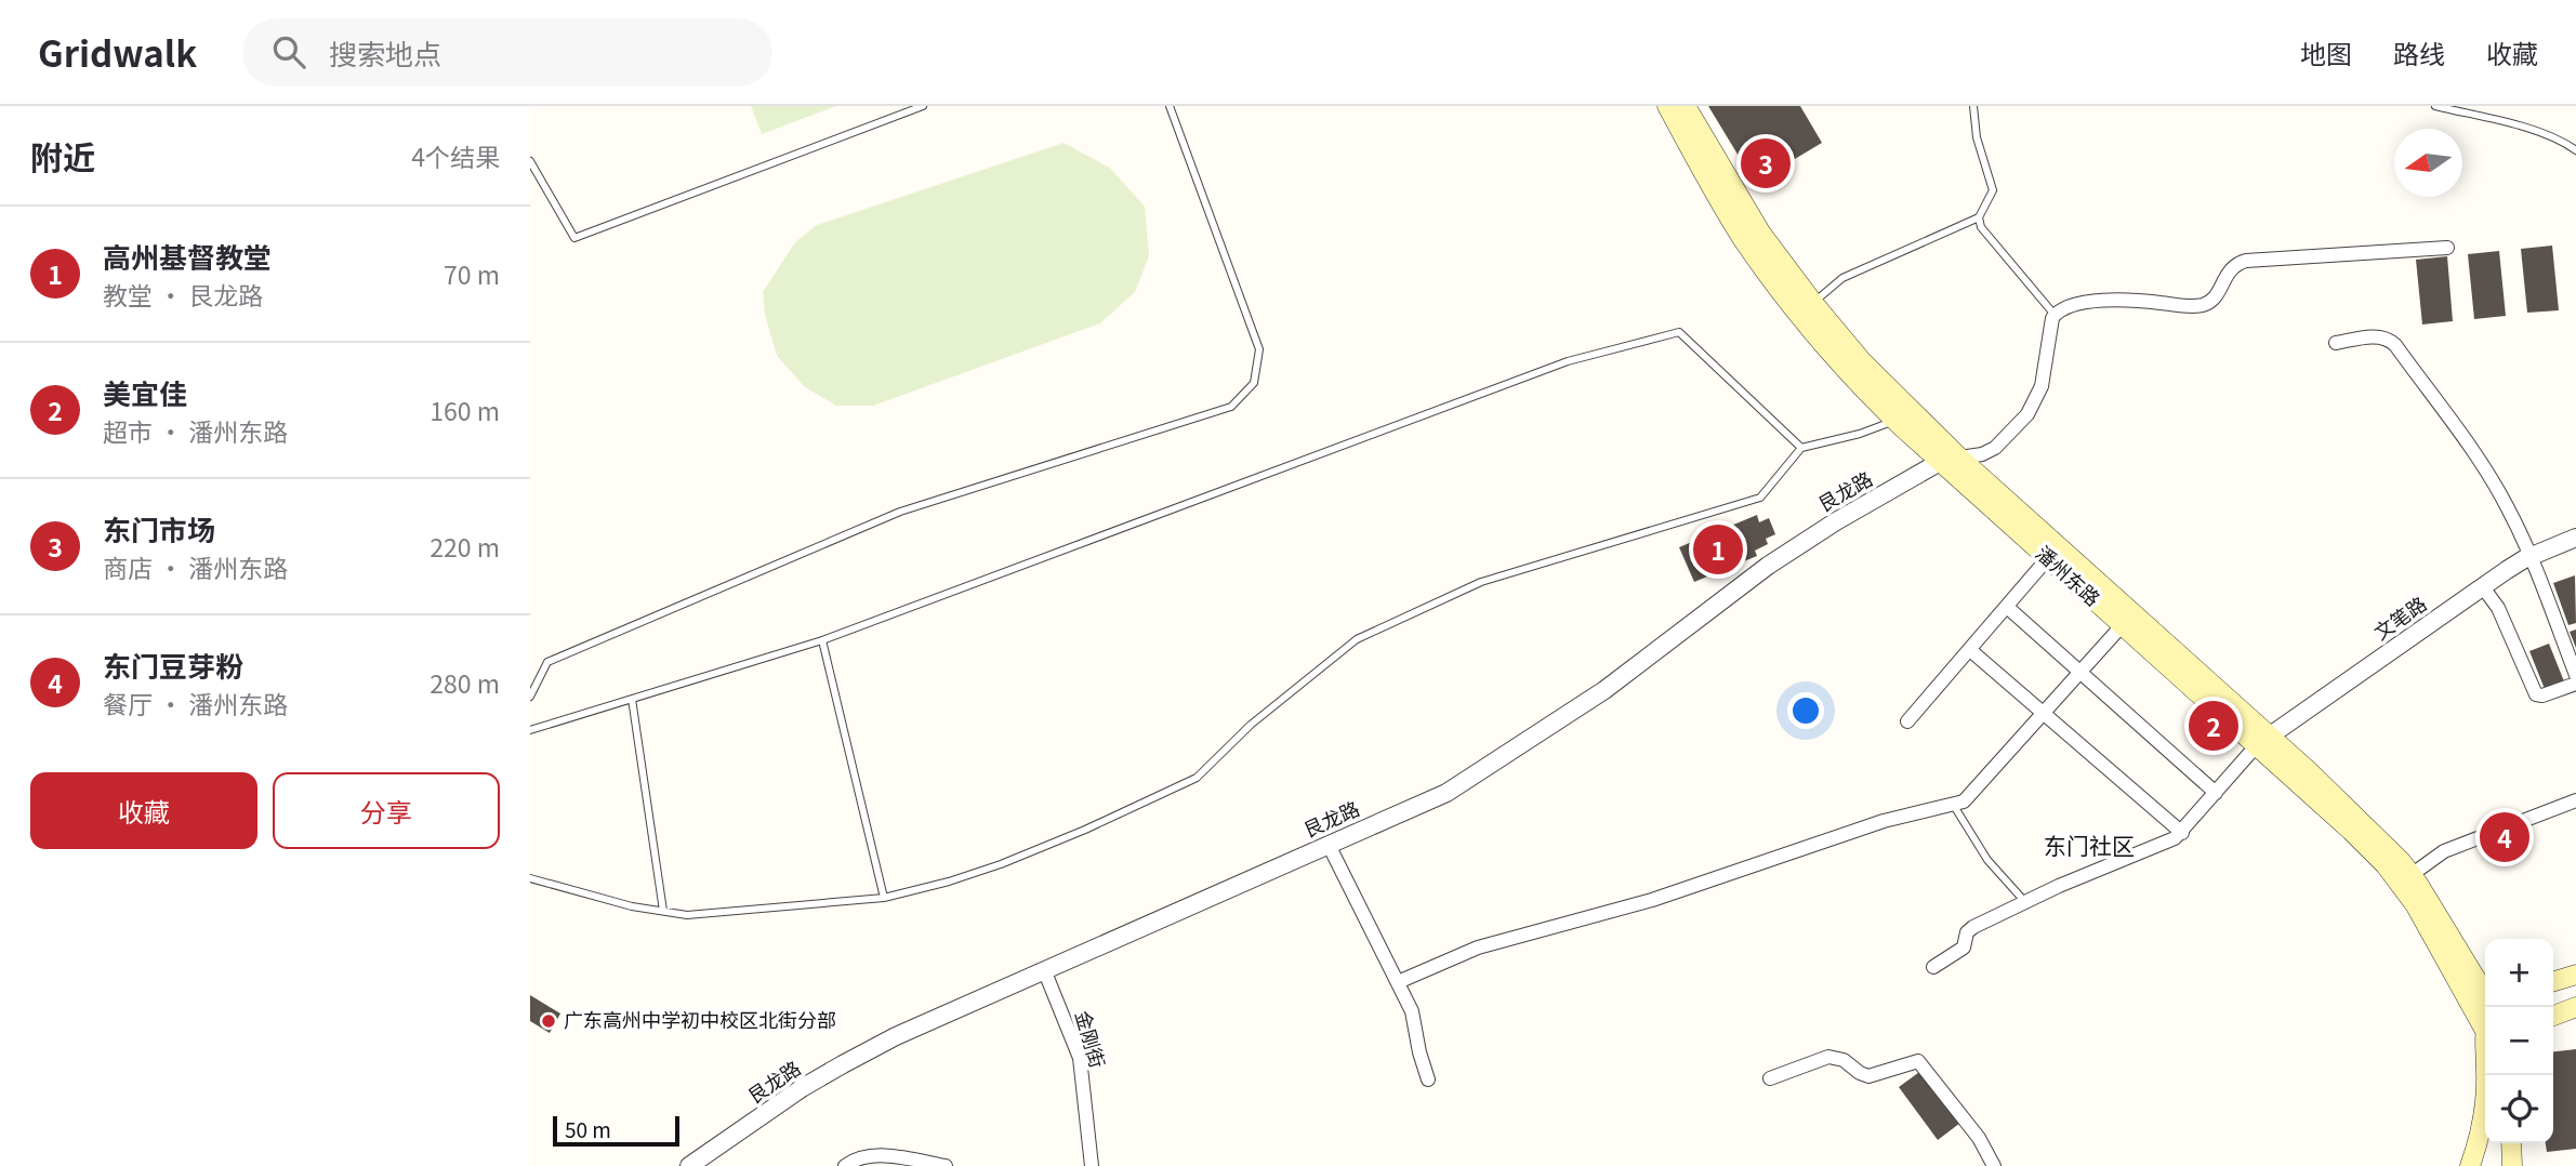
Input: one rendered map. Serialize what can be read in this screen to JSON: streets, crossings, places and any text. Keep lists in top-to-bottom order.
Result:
{
  "streets": {
    "main road": ["潘州东路"],
    "street": ["艮龙路", "文笔路", "金刚街"]
  },
  "crossings": [
    ["艮龙路", "潘州东路"],
    ["艮龙路", "金刚街"],
    ["潘州东路", "文笔路"]
  ],
  "districts": ["东门社区"],
  "places": ["广东高州中学初中校区北街分部"],
  "scale_bar": "50 m",
  "north": "left",
  "page": {
    "header": "Gridwalk",
    "search": "搜索地点",
    "nav": ["地图", "路线", "收藏"],
    "heading": ["附近", "4个结果"],
    "pins": [
      "3",
      "1",
      "2",
      "4"
    ],
    "list": [
      {
        "mark": "1",
        "name": "高州基督教堂",
        "note": "教堂 · 艮龙路",
        "value": "70 m"
      },
      {
        "mark": "2",
        "name": "美宜佳",
        "note": "超市 · 潘州东路",
        "value": "160 m"
      },
      {
        "mark": "3",
        "name": "东门市场",
        "note": "商店 · 潘州东路",
        "value": "220 m"
      },
      {
        "mark": "4",
        "name": "东门豆芽粉",
        "note": "餐厅 · 潘州东路",
        "value": "280 m"
      }
    ],
    "buttons": ["收藏", "分享"],
    "map_buttons": ["+", "−"],
    "scale": "50 m"
  }
}
